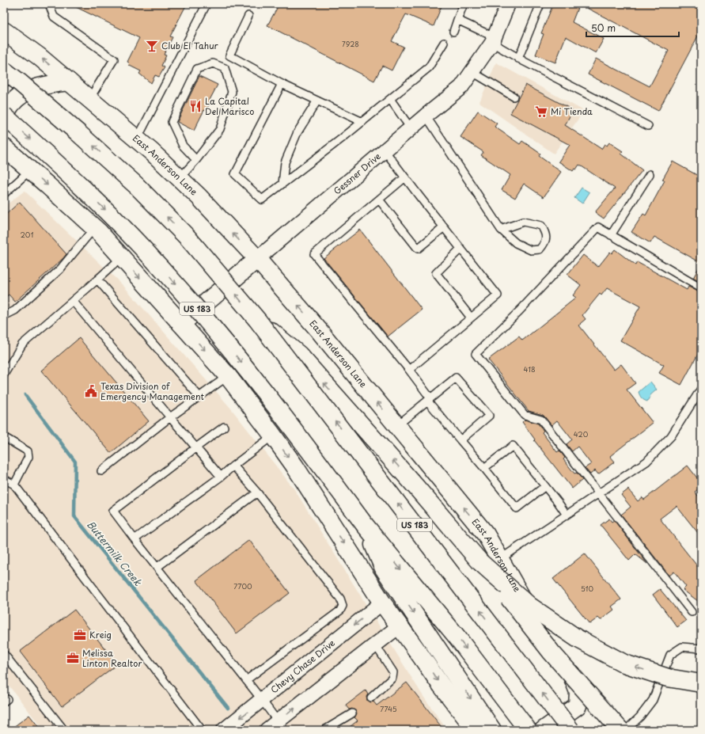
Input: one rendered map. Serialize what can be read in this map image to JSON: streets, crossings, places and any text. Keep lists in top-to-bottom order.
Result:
{
  "streets": {
    "main road": ["East Anderson Lane", "Gessner Drive", "US 183"],
    "street": ["Chevy Chase Drive"]
  },
  "crossings": [
    ["East Anderson Lane", "Gessner Drive"]
  ],
  "water": ["Buttermilk Creek"],
  "places": {
    "bar": ["Club El Tahur"],
    "restaurant": ["La Capital Del Marisco"],
    "supermarket": ["Mi Tienda"],
    "public building": ["Texas Division of Emergency Management"],
    "office": ["Kreig", "Melissa Linton Realtor"]
  },
  "house_numbers": [
    "7928",
    "201",
    "418",
    "420",
    "7700",
    "510",
    "7745"
  ],
  "scale_bar": "50 m"
}
